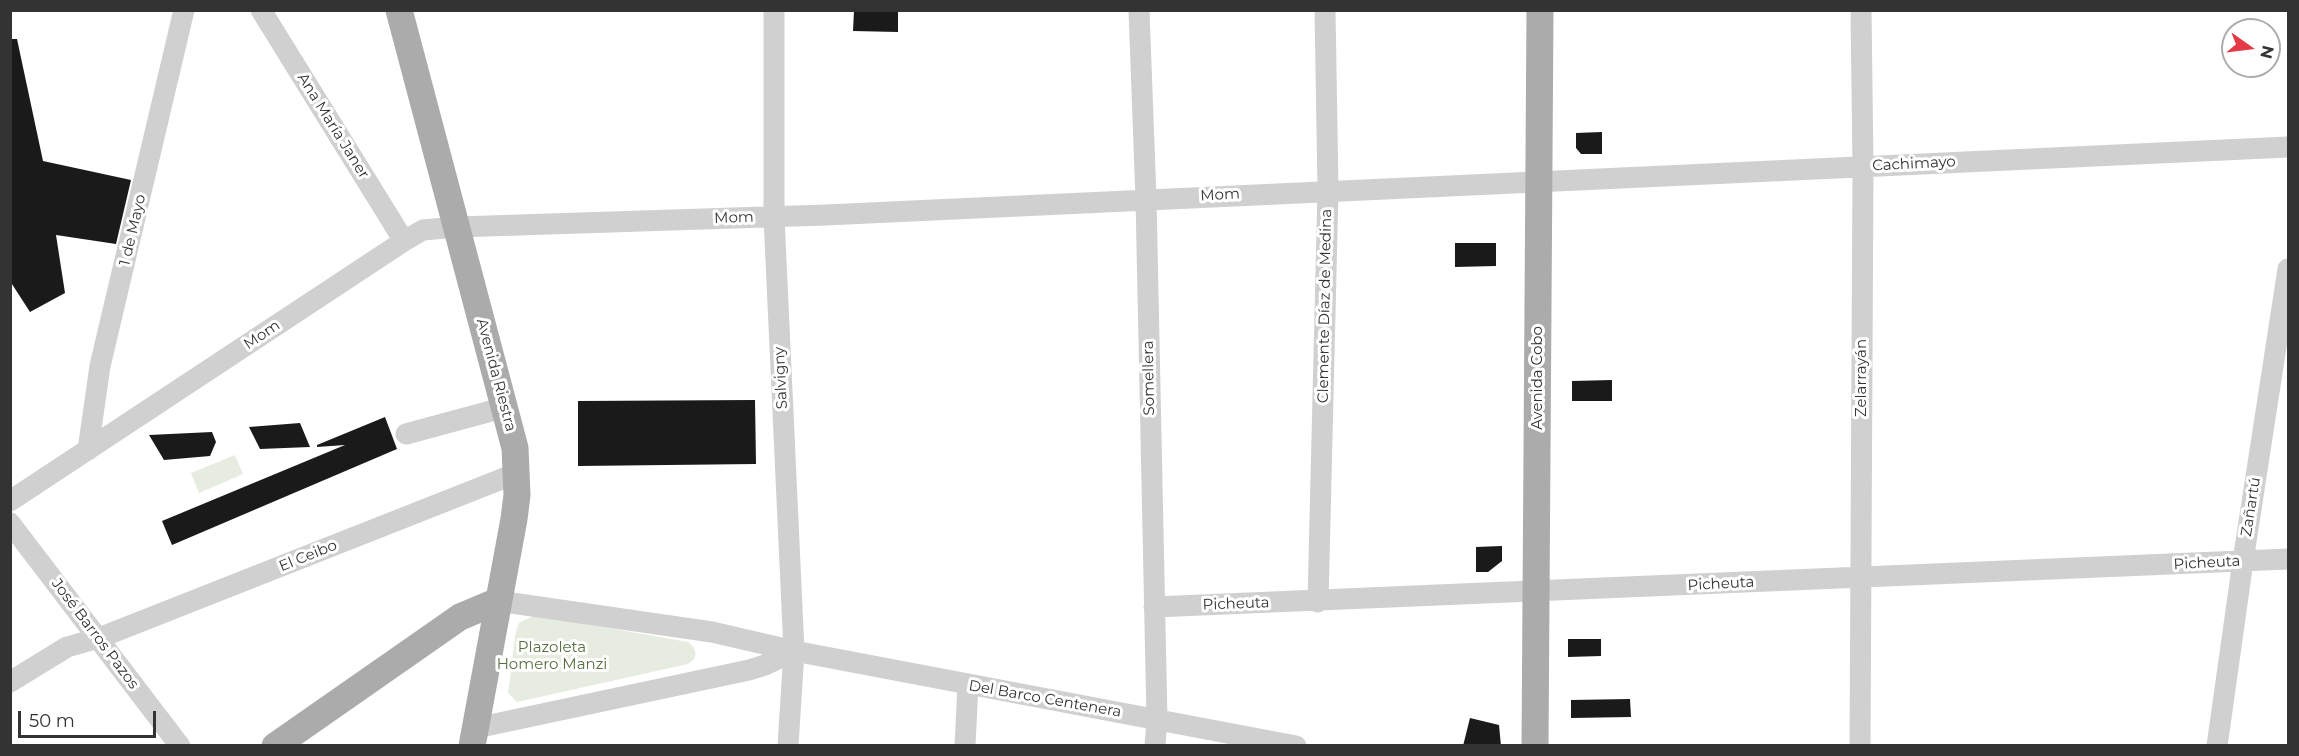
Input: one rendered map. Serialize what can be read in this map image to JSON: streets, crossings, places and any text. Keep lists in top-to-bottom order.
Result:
{
  "streets": {
    "main road": ["Avenida Riestra", "Avenida Cobo"],
    "street": [
      "Ana María Janer",
      "Cachimayo",
      "Mom",
      "1 de Mayo",
      "Clemente Díaz de Medina",
      "Salvigny",
      "Somellera",
      "Zelarrayán",
      "Zañartú",
      "El Ceibo",
      "Picheuta",
      "José Barros Pazos",
      "Del Barco Centenera"
    ]
  },
  "crossings": [
    ["Ana María Janer", "Mom"],
    ["Cachimayo", "Mom"],
    ["Cachimayo", "Avenida Cobo"],
    ["Cachimayo", "Zelarrayán"],
    ["Mom", "1 de Mayo"],
    ["Mom", "Clemente Díaz de Medina"],
    ["Mom", "Avenida Riestra"],
    ["Mom", "Salvigny"],
    ["Mom", "Somellera"],
    ["Mom", "Avenida Cobo"],
    ["Clemente Díaz de Medina", "Picheuta"],
    ["Avenida Riestra", "El Ceibo"],
    ["Avenida Riestra", "Del Barco Centenera"],
    ["Salvigny", "Del Barco Centenera"],
    ["Somellera", "Picheuta"],
    ["Somellera", "Del Barco Centenera"],
    ["Avenida Cobo", "Picheuta"],
    ["Zelarrayán", "Picheuta"],
    ["Zañartú", "Picheuta"],
    ["El Ceibo", "José Barros Pazos"]
  ],
  "parks": ["Plazoleta Homero Manzi"],
  "scale_bar": "50 m",
  "north": "right"
}
